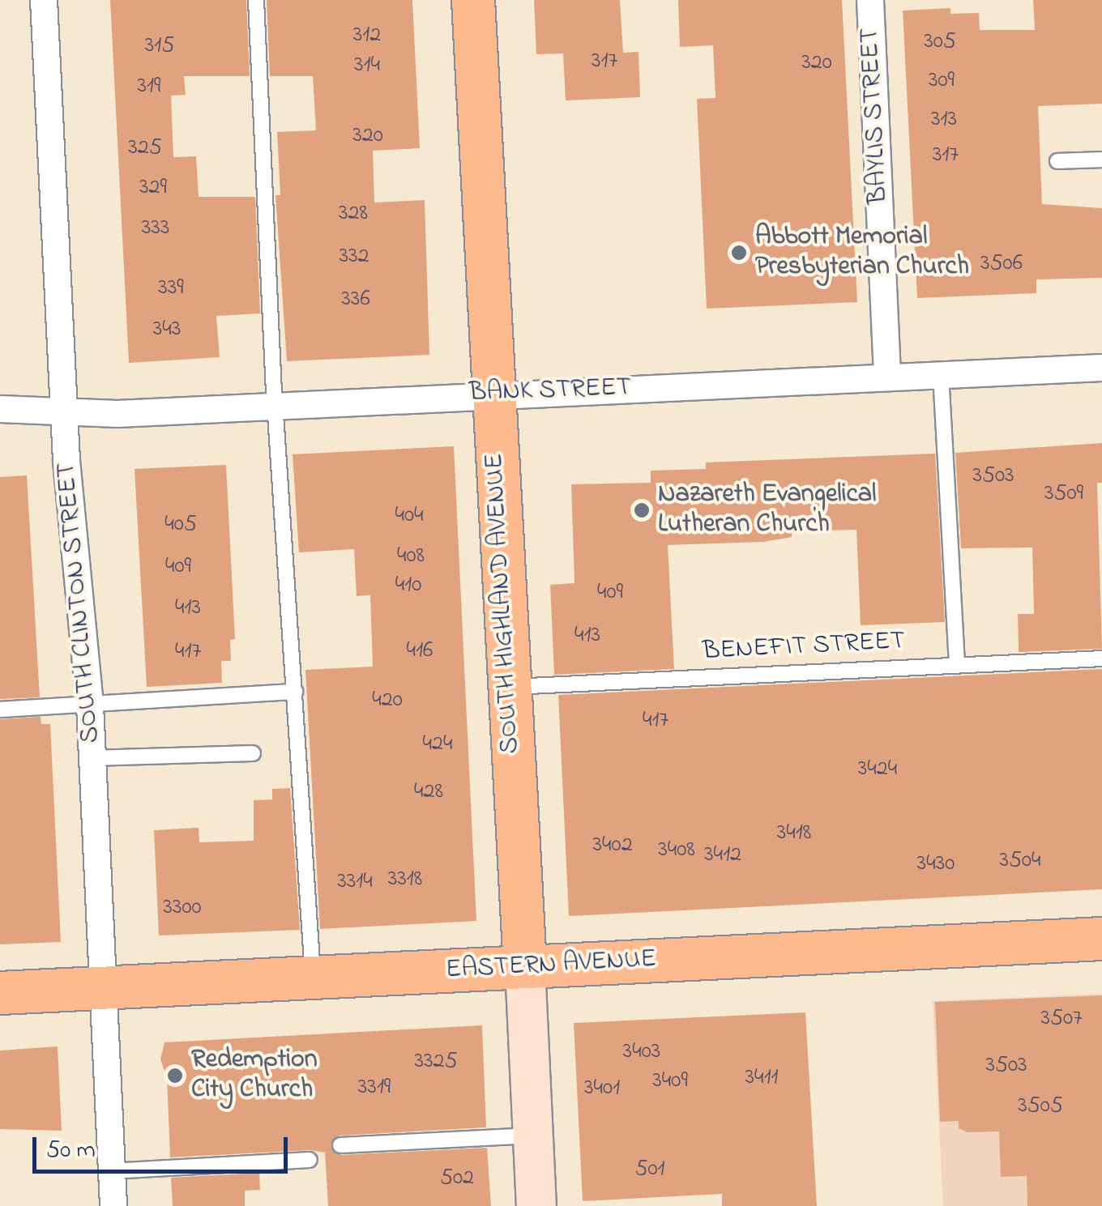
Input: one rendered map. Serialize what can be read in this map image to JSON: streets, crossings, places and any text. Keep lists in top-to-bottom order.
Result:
{
  "streets": {
    "main road": ["SOUTH HIGHLAND AVENUE", "EASTERN AVENUE"],
    "street": ["BAYLIS STREET", "BANK STREET", "SOUTH CLINTON STREET"],
    "lane": ["BENEFIT STREET"]
  },
  "crossings": [
    ["BAYLIS STREET", "BANK STREET"],
    ["BANK STREET", "SOUTH CLINTON STREET"],
    ["BANK STREET", "SOUTH HIGHLAND AVENUE"],
    ["SOUTH CLINTON STREET", "EASTERN AVENUE"],
    ["SOUTH HIGHLAND AVENUE", "BENEFIT STREET"],
    ["SOUTH HIGHLAND AVENUE", "EASTERN AVENUE"]
  ],
  "places": ["Abbott Memorial Presbyterian Church", "Nazareth Evangelical Lutheran Church", "Redemption City Church"],
  "house_numbers": [
    "312",
    "305",
    "315",
    "317",
    "320",
    "314",
    "309",
    "319",
    "313",
    "320",
    "325",
    "317",
    "329",
    "328",
    "333",
    "332",
    "3506",
    "339",
    "336",
    "343",
    "3503",
    "3509",
    "404",
    "405",
    "408",
    "409",
    "410",
    "409",
    "413",
    "413",
    "416",
    "417",
    "420",
    "417",
    "424",
    "3424",
    "428",
    "3418",
    "3402",
    "3408",
    "3412",
    "3504",
    "3430",
    "3318",
    "3314",
    "3300",
    "3507",
    "3403",
    "3325",
    "3503",
    "3411",
    "3409",
    "3319",
    "3401",
    "3505",
    "501",
    "502"
  ],
  "scale_bar": "50 m"
}
